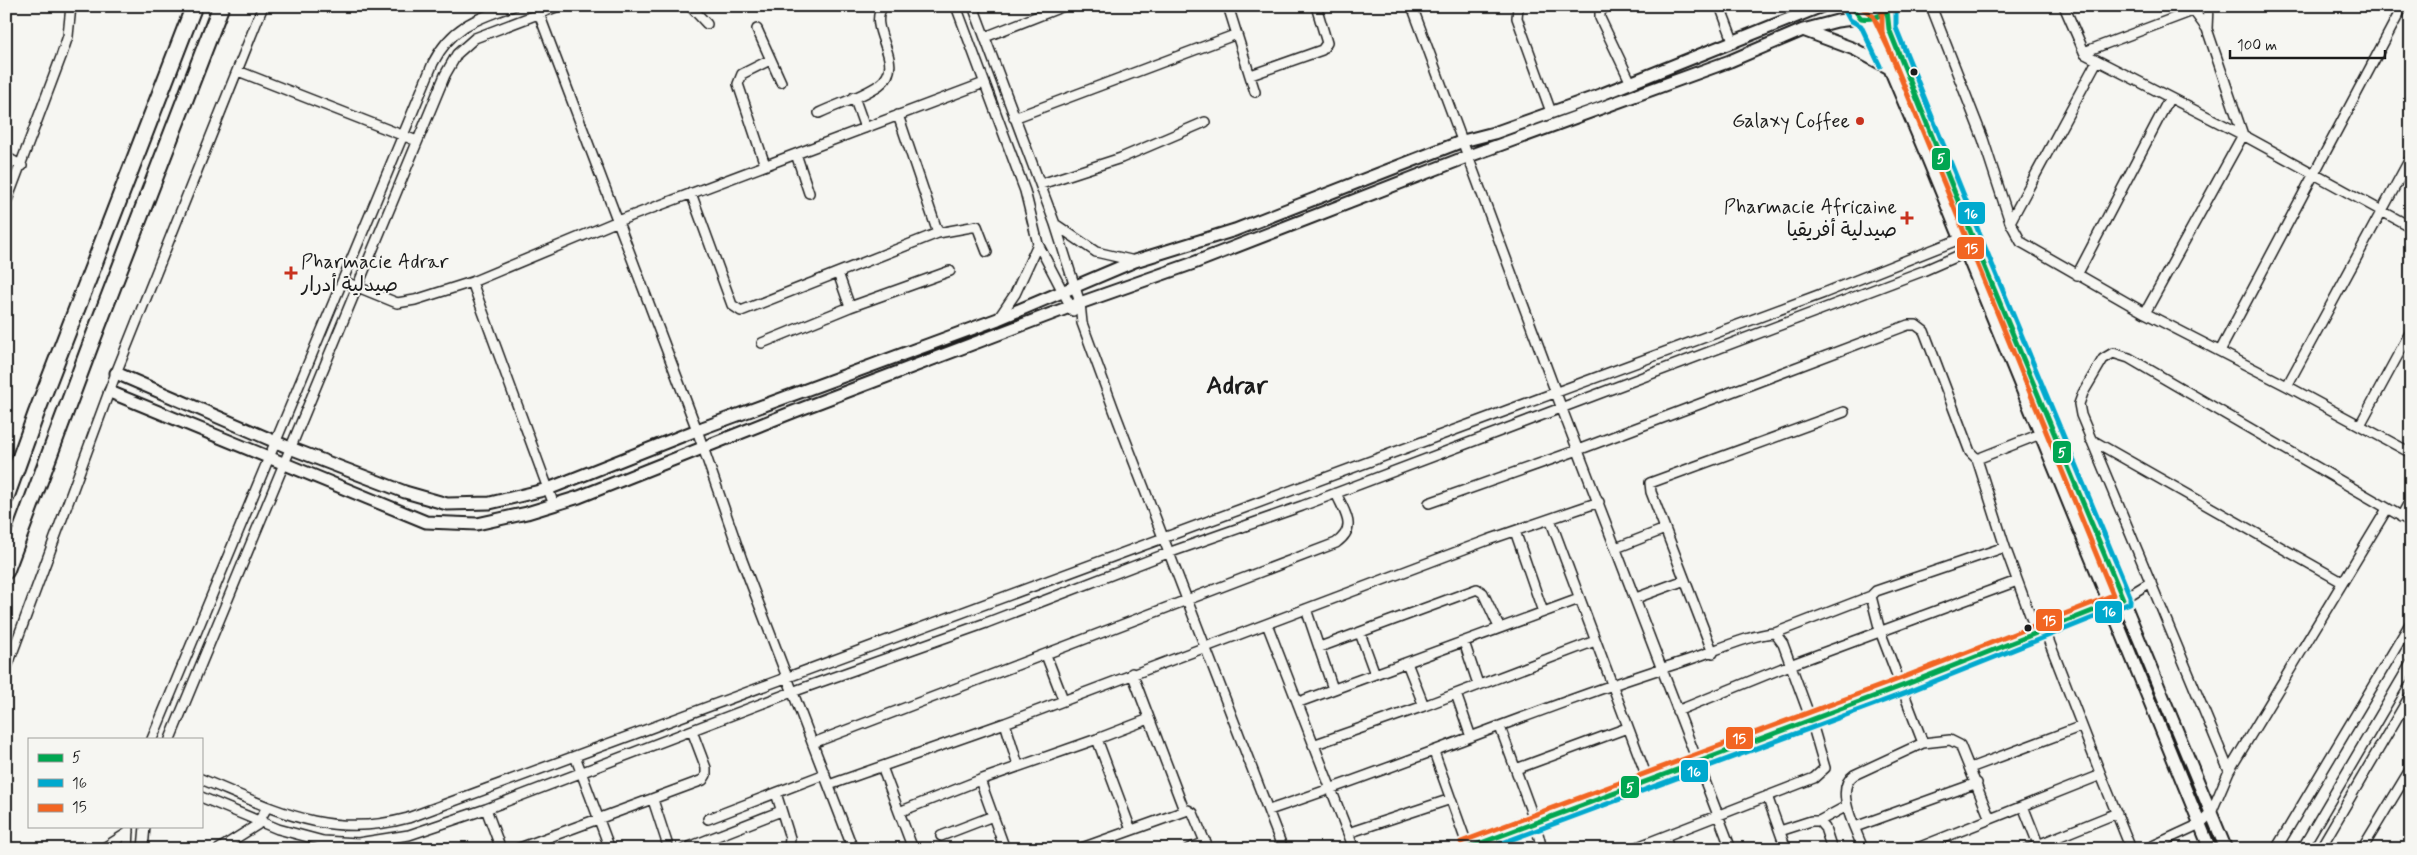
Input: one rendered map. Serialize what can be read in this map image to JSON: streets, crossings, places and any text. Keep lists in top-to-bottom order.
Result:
{
  "districts": ["Adrar"],
  "places": {
    "other": ["Galaxy Coffee"],
    "health": ["Pharmacie Africaine صيدلية أفريقيا", "Pharmacie Adrar صيدلية أدرار"]
  },
  "lines": ["transit line 5", "transit line 16", "transit line 15"],
  "legend": ["5", "16", "15"],
  "scale_bar": "100 m"
}
